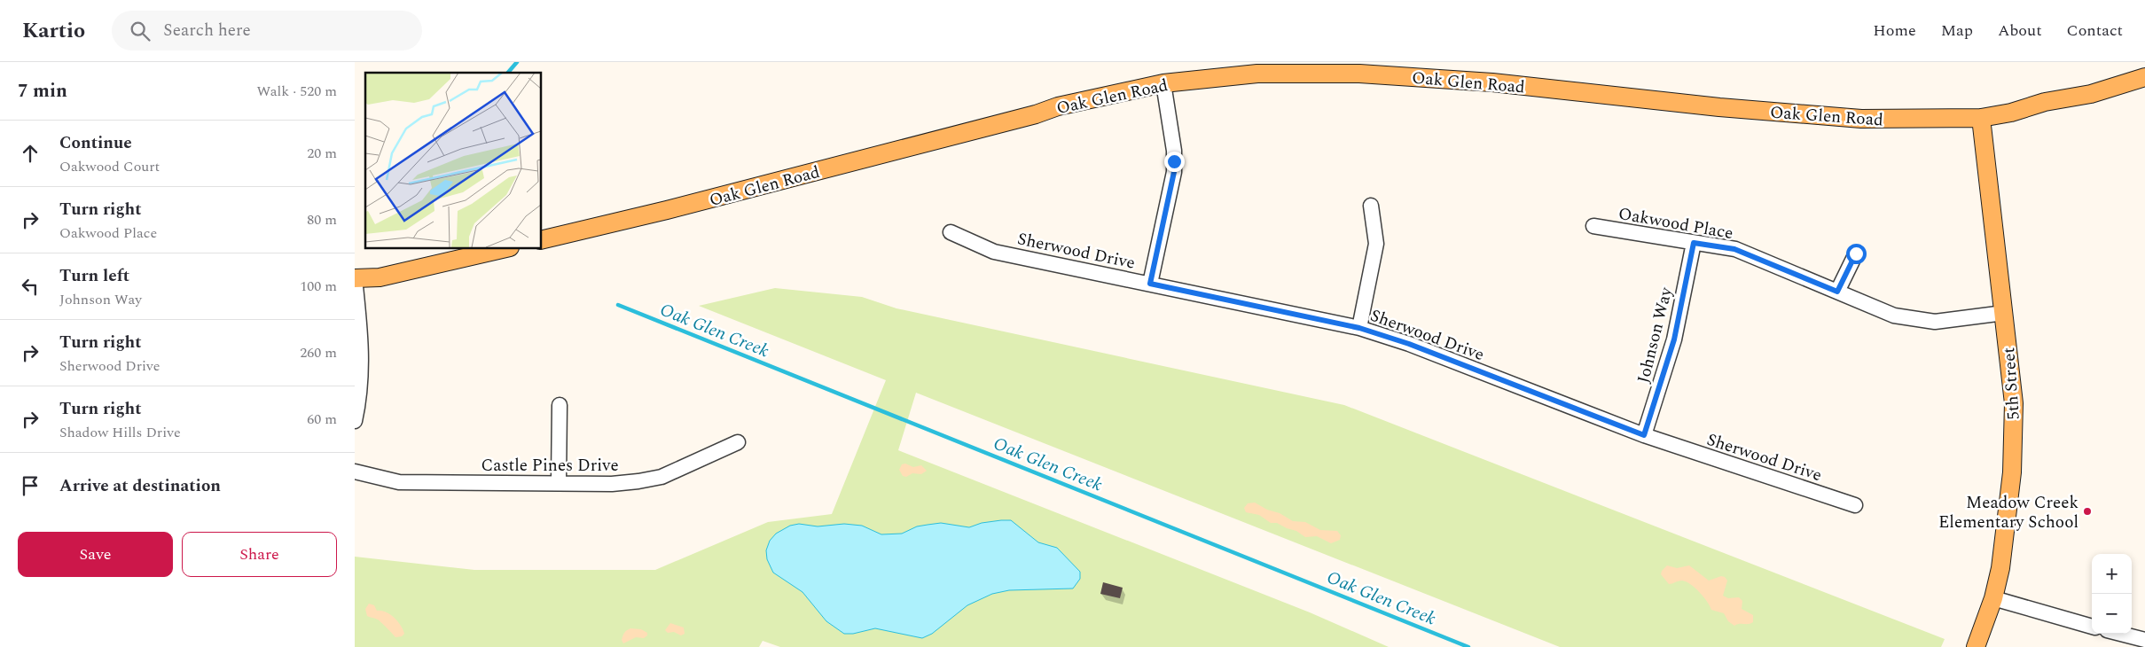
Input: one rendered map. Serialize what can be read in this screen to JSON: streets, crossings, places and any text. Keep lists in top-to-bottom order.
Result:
{
  "streets": {
    "main road": ["Oak Glen Road", "5th Street"],
    "street": [
      "Oakwood Place",
      "Sherwood Drive",
      "Johnson Way",
      "Castle Pines Drive"
    ]
  },
  "crossings": [
    ["Oak Glen Road", "5th Street"],
    ["Oakwood Place", "Johnson Way"],
    ["Oakwood Place", "5th Street"],
    ["Sherwood Drive", "Johnson Way"]
  ],
  "water": ["Oak Glen Creek"],
  "places": ["Meadow Creek Elementary School"],
  "page": {
    "header": "Kartio",
    "search": "Search here",
    "nav": [
      "Home",
      "Map",
      "About",
      "Contact"
    ],
    "heading": ["7 min", "Walk · 520 m"],
    "list": [
      ["Continue", "Oakwood Court", "20 m"],
      ["Turn right", "Oakwood Place", "80 m"],
      ["Turn left", "Johnson Way", "100 m"],
      ["Turn right", "Sherwood Drive", "260 m"],
      ["Turn right", "Shadow Hills Drive", "60 m"],
      "Arrive at destination"
    ],
    "buttons": ["Save", "Share"],
    "map_buttons": ["+", "−"]
  }
}
